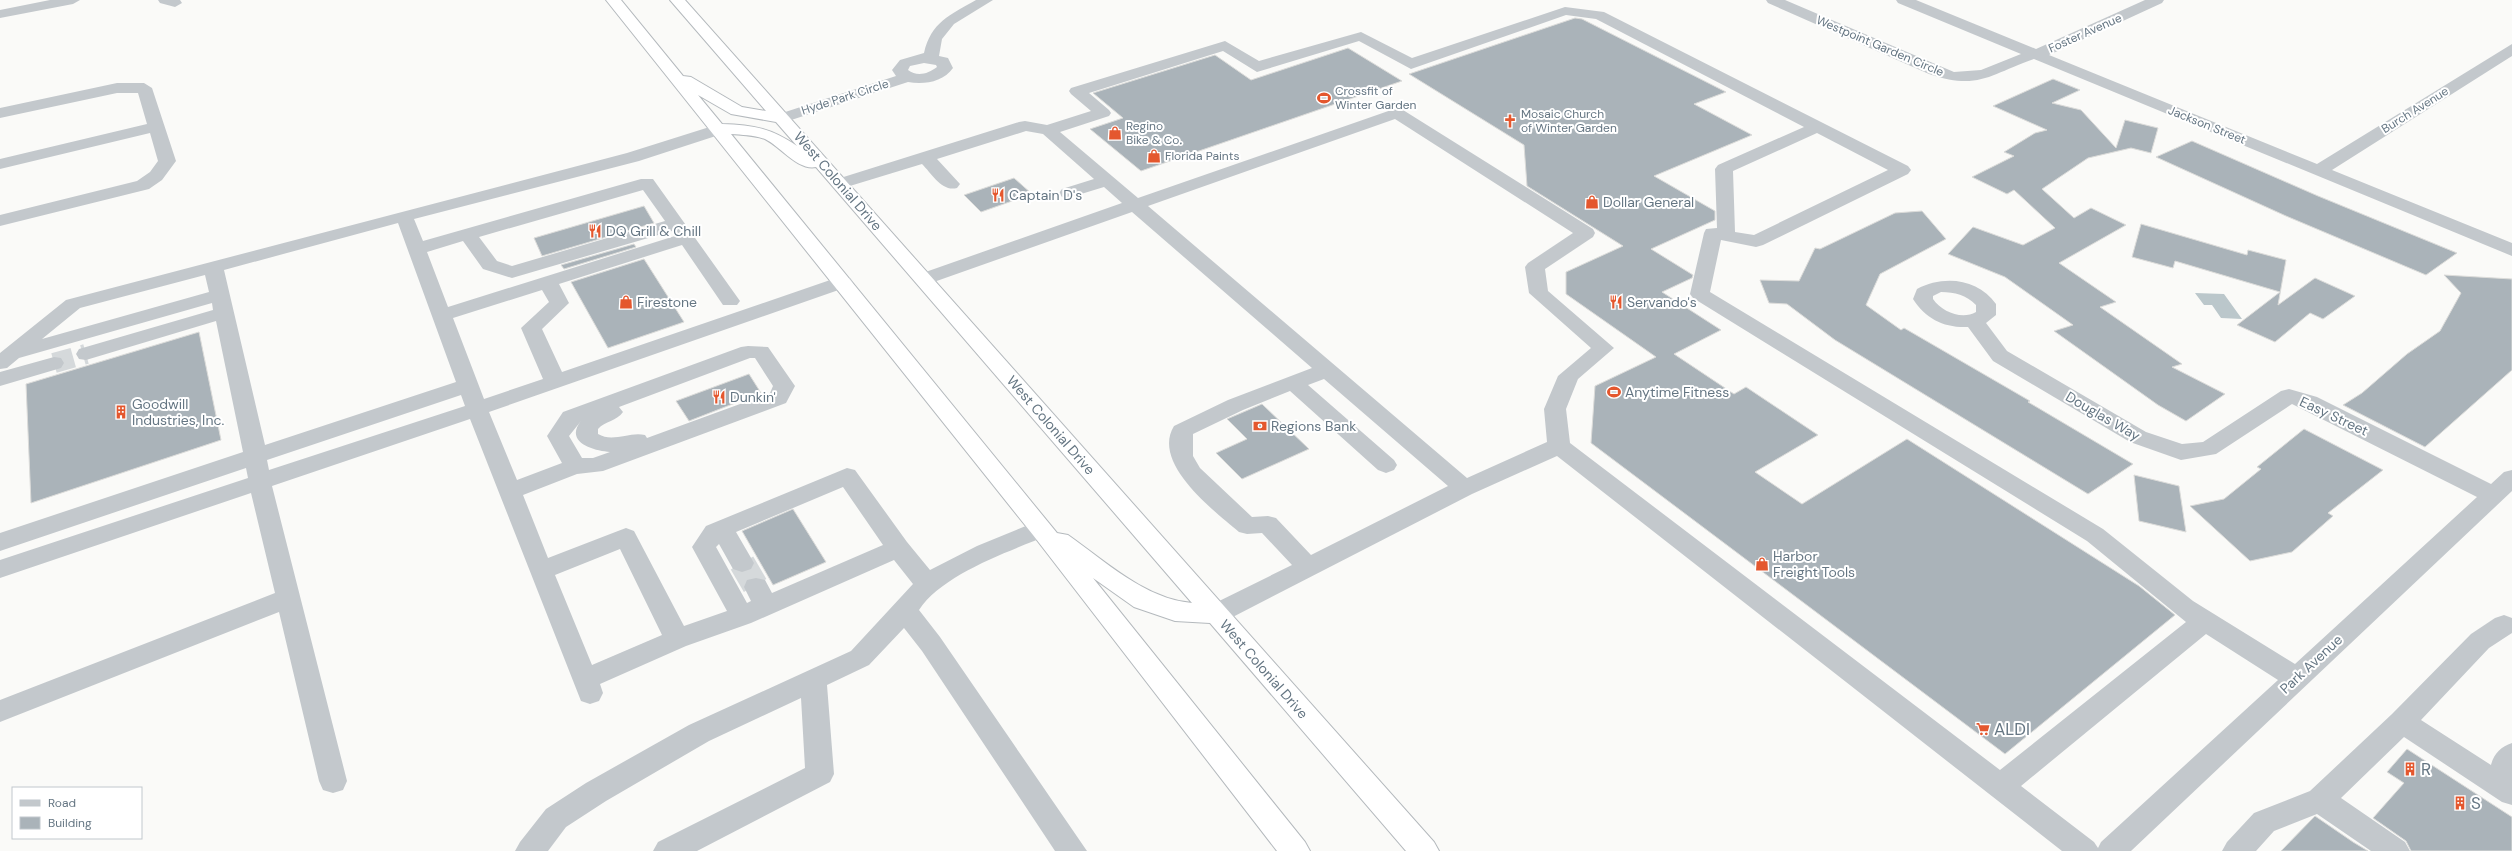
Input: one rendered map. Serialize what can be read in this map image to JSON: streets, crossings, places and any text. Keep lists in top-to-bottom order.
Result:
{
  "streets": {
    "highway": ["West Colonial Drive"],
    "street": [
      "Foster Avenue",
      "Westpoint Garden Circle",
      "Hyde Park Circle",
      "Burch Avenue",
      "Jackson Street",
      "Douglas Way",
      "Easy Street",
      "Park Avenue"
    ]
  },
  "crossings": [
    ["Foster Avenue", "Westpoint Garden Circle"],
    ["Foster Avenue", "Jackson Street"],
    ["Westpoint Garden Circle", "Jackson Street"],
    ["Hyde Park Circle", "West Colonial Drive"],
    ["Burch Avenue", "Jackson Street"],
    ["Douglas Way", "Easy Street"],
    ["Easy Street", "Park Avenue"]
  ],
  "places": {
    "sports": ["Crossfit of Winter Garden", "Anytime Fitness"],
    "church": ["Mosaic Church of Winter Garden"],
    "shop": [
      "Regino Bike & Co.",
      "Florida Paints",
      "Dollar General",
      "Firestone",
      "Harbor Freight Tools"
    ],
    "restaurant": [
      "Captain D's",
      "DQ Grill & Chill",
      "Servando's",
      "Dunkin'"
    ],
    "building": ["Goodwill Industries, Inc.", "R", "S"],
    "bank": ["Regions Bank"],
    "supermarket": ["ALDI"]
  },
  "legend": ["Road", "Building"]
}
